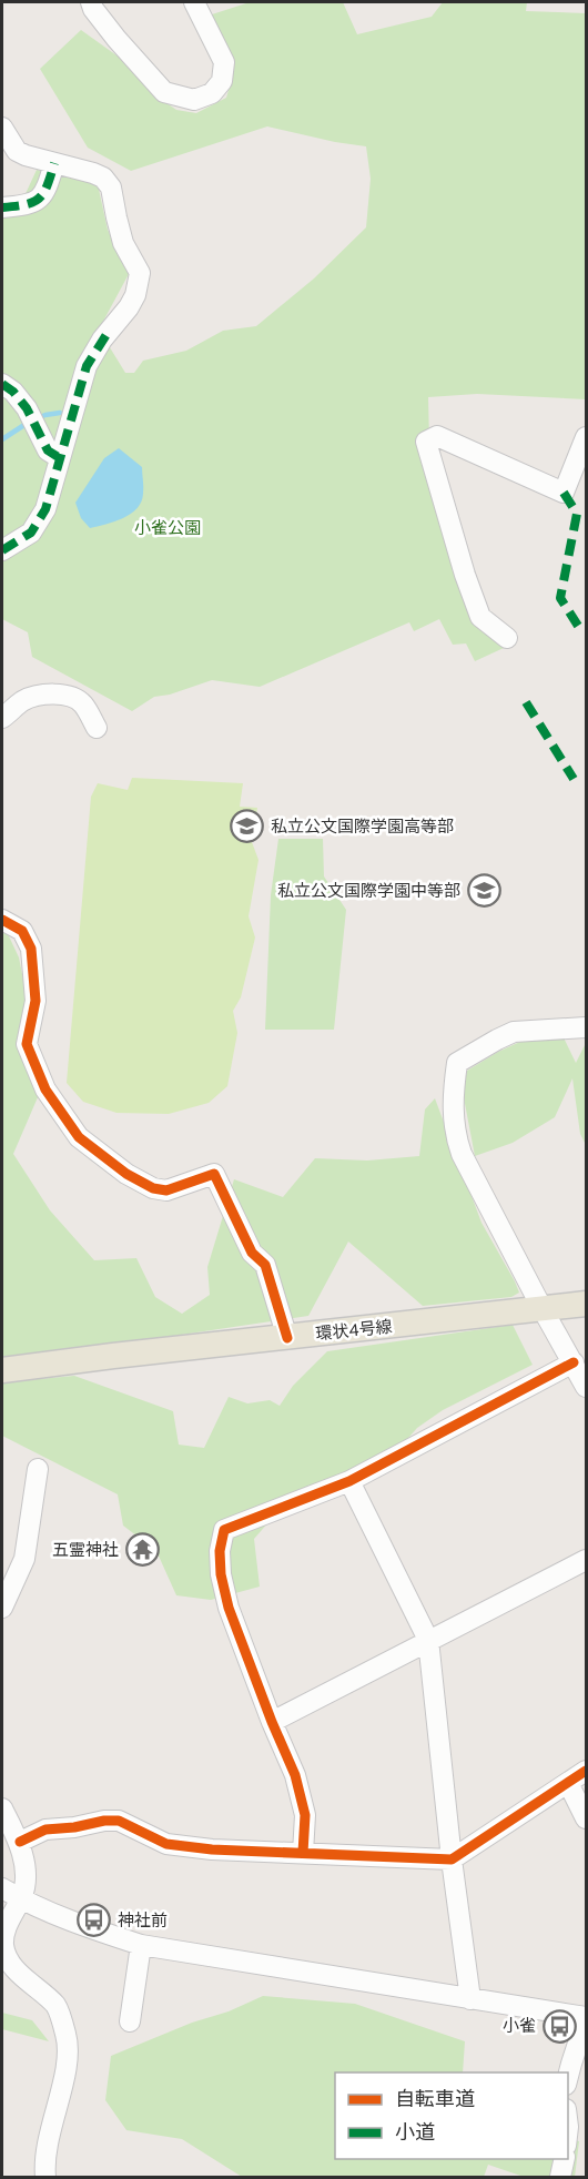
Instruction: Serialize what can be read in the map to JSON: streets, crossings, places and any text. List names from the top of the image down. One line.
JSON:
{"streets":{"main road":["環状4号線"]},"parks":["小雀公園"],"places":{"school or university":["私立公文国際学園高等部","私立公文国際学園中等部"],"temple":["五霊神社"],"bus stop":["神社前","小雀"]},"legend":["自転車道","小道"]}
